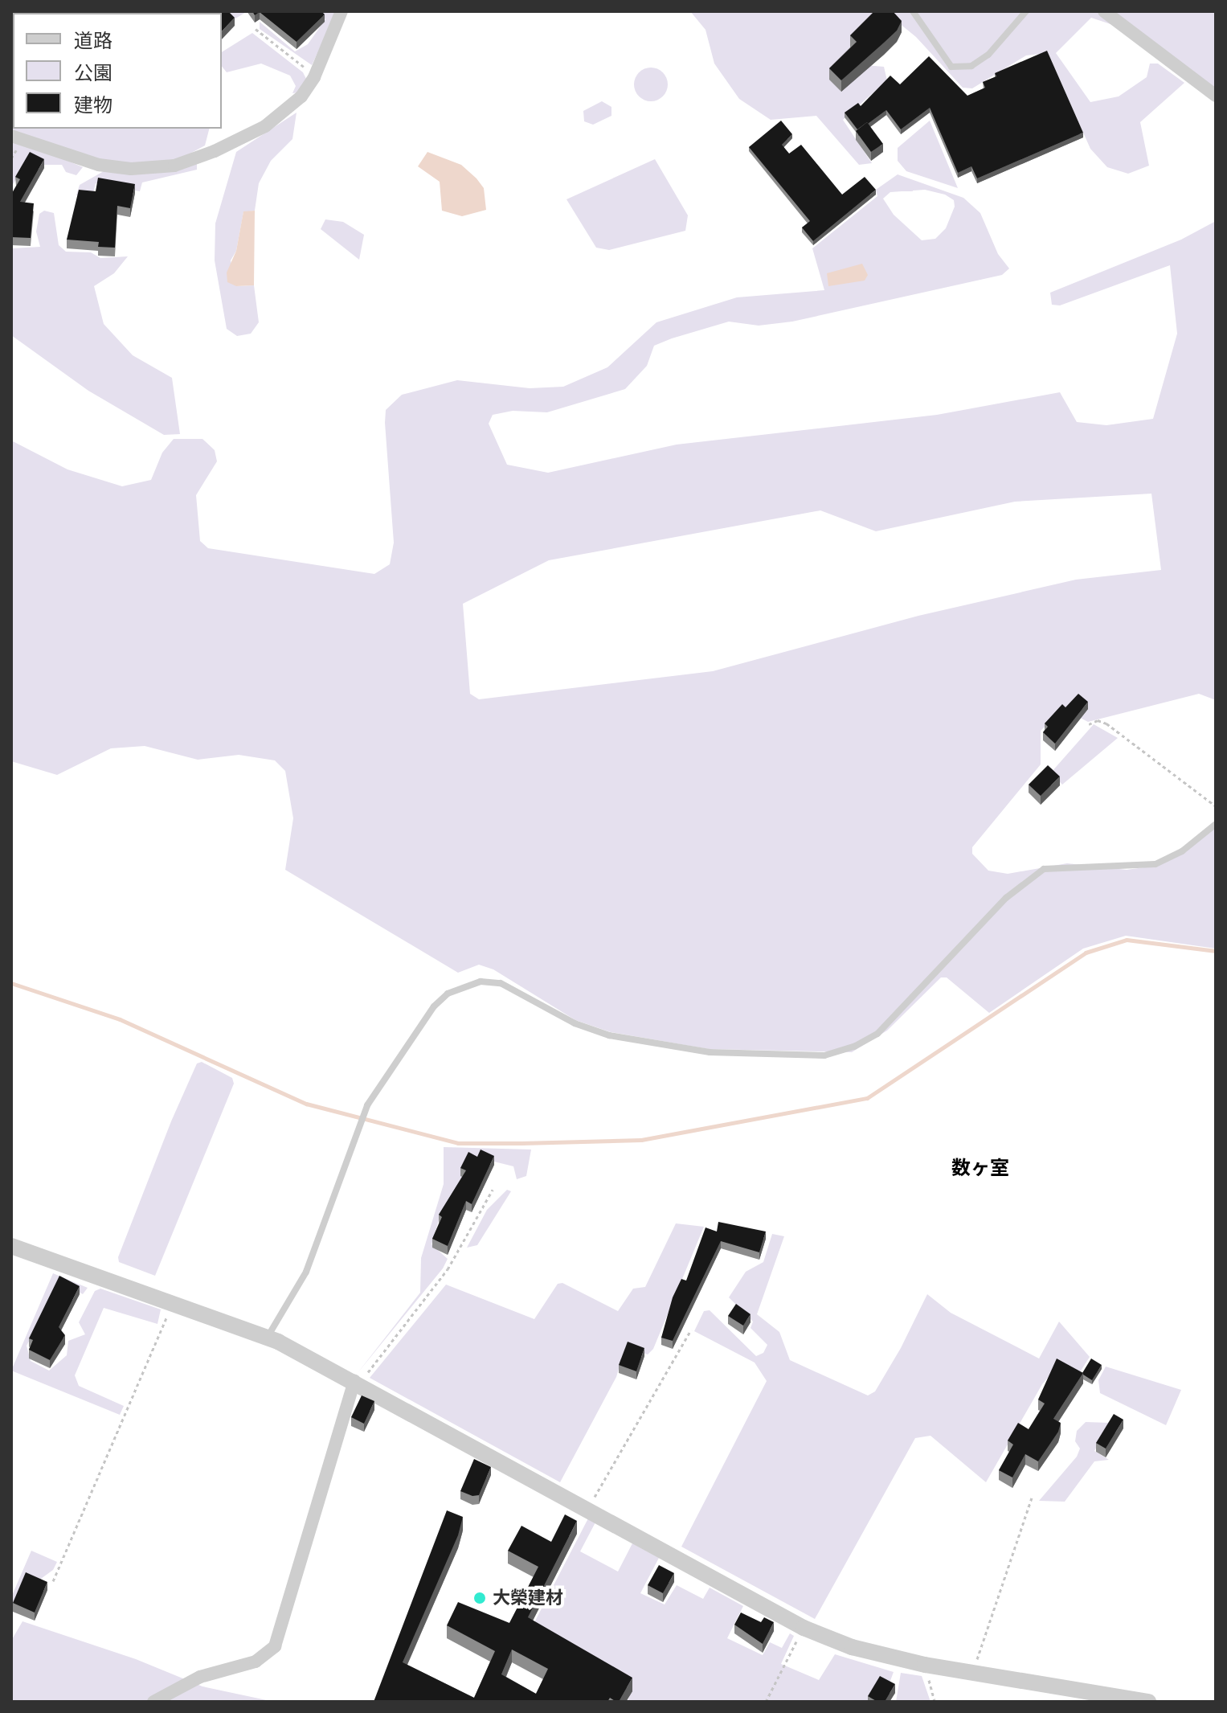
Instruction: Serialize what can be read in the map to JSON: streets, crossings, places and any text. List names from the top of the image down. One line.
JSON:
{"districts":["数ヶ室"],"places":["大榮建材"],"legend":["道路","公園","建物"]}
